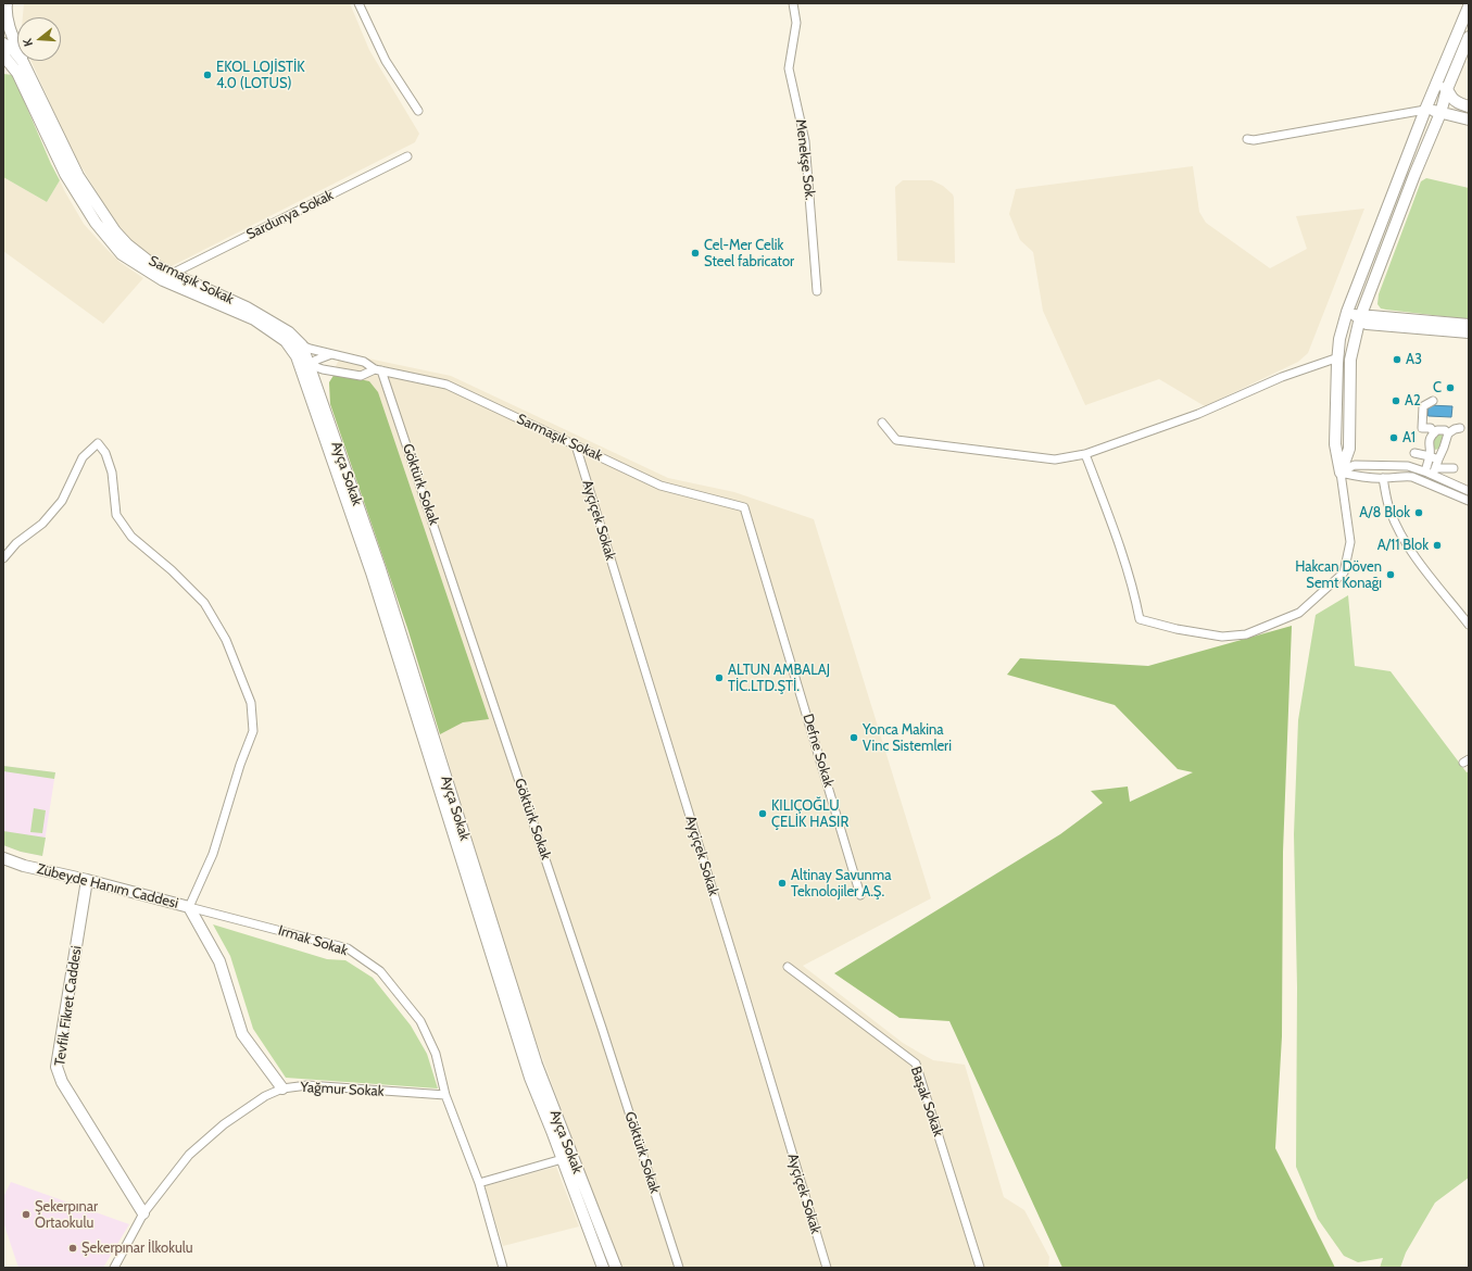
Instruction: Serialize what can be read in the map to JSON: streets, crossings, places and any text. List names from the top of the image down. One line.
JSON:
{"streets":{"street":["Menekşe Sok.","Sardunya Sokak","Sarmaşık Sokak","Ayça Sokak","Göktürk Sokak","Ayçiçek Sokak","Defne Sokak","Zübeyde Hanım Caddesi","Irmak Sokak","Tevfik Fikret Caddesi","Yağmur Sokak","Başak Sokak"]},"crossings":[["Sardunya Sokak","Sarmaşık Sokak"],["Sarmaşık Sokak","Ayça Sokak"],["Sarmaşık Sokak","Göktürk Sokak"],["Sarmaşık Sokak","Ayçiçek Sokak"],["Sarmaşık Sokak","Defne Sokak"],["Zübeyde Hanım Caddesi","Irmak Sokak"],["Zübeyde Hanım Caddesi","Tevfik Fikret Caddesi"],["Zübeyde Hanım Caddesi","Yağmur Sokak"],["Irmak Sokak","Yağmur Sokak"],["Tevfik Fikret Caddesi","Yağmur Sokak"]],"places":["EKOL LOJİSTİK 4.0 (LOTUS)","Cel-Mer Celik Steel fabricator","A3","C","A2","A1","A/8 Blok","A/11 Blok","Hakcan Döven Semt Konağı","ALTUN AMBALAJ TİC.LTD.ŞTİ.","Yonca Makina Vinc Sistemleri","KILIÇOĞLU ÇELİK HASIR","Altinay Savunma Teknolojiler A.Ş.","Şekerpınar Ortaokulu","Şekerpınar İlkokulu"],"north":"left"}
